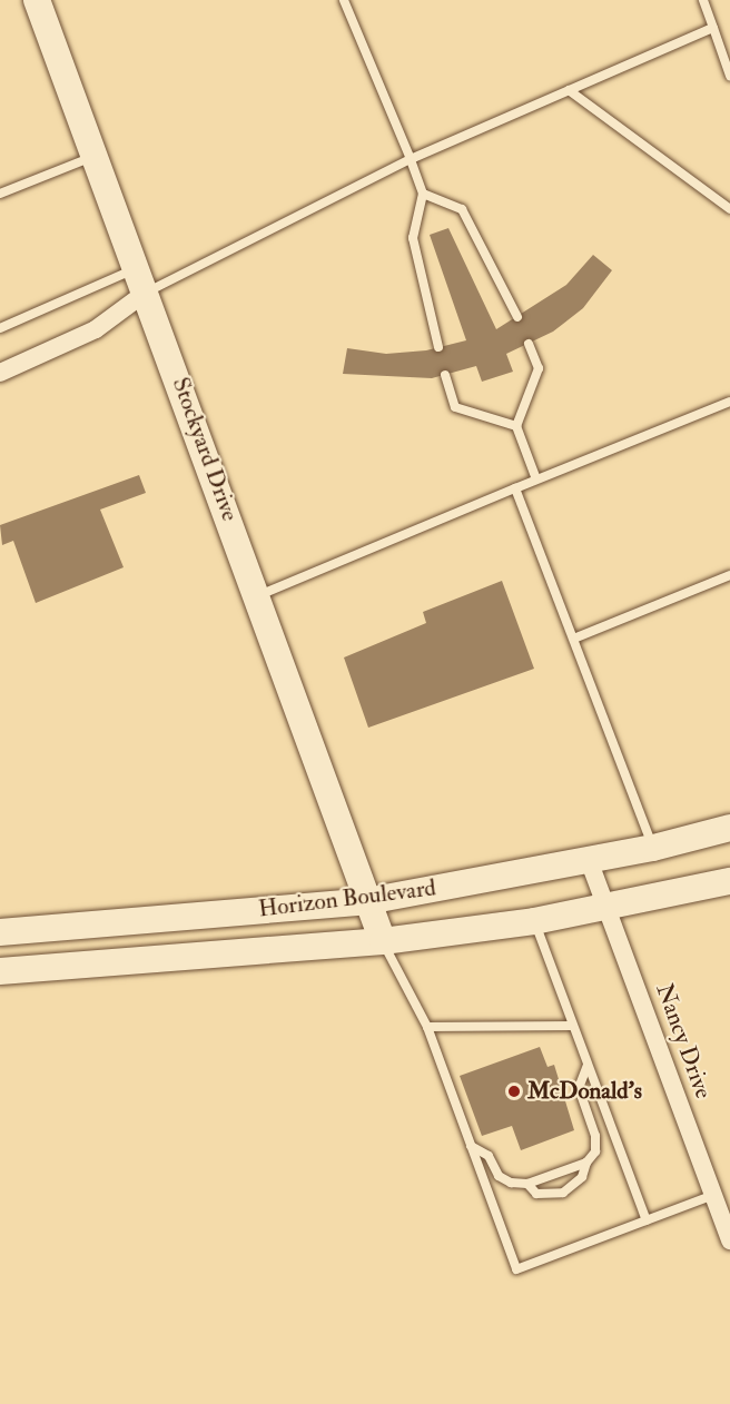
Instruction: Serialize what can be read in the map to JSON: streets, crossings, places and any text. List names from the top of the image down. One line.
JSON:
{"streets":{"main road":["Stockyard Drive","Horizon Boulevard"],"street":["Nancy Drive"]},"crossings":[["Stockyard Drive","Horizon Boulevard"],["Horizon Boulevard","Nancy Drive"]],"places":["McDonald's"]}
